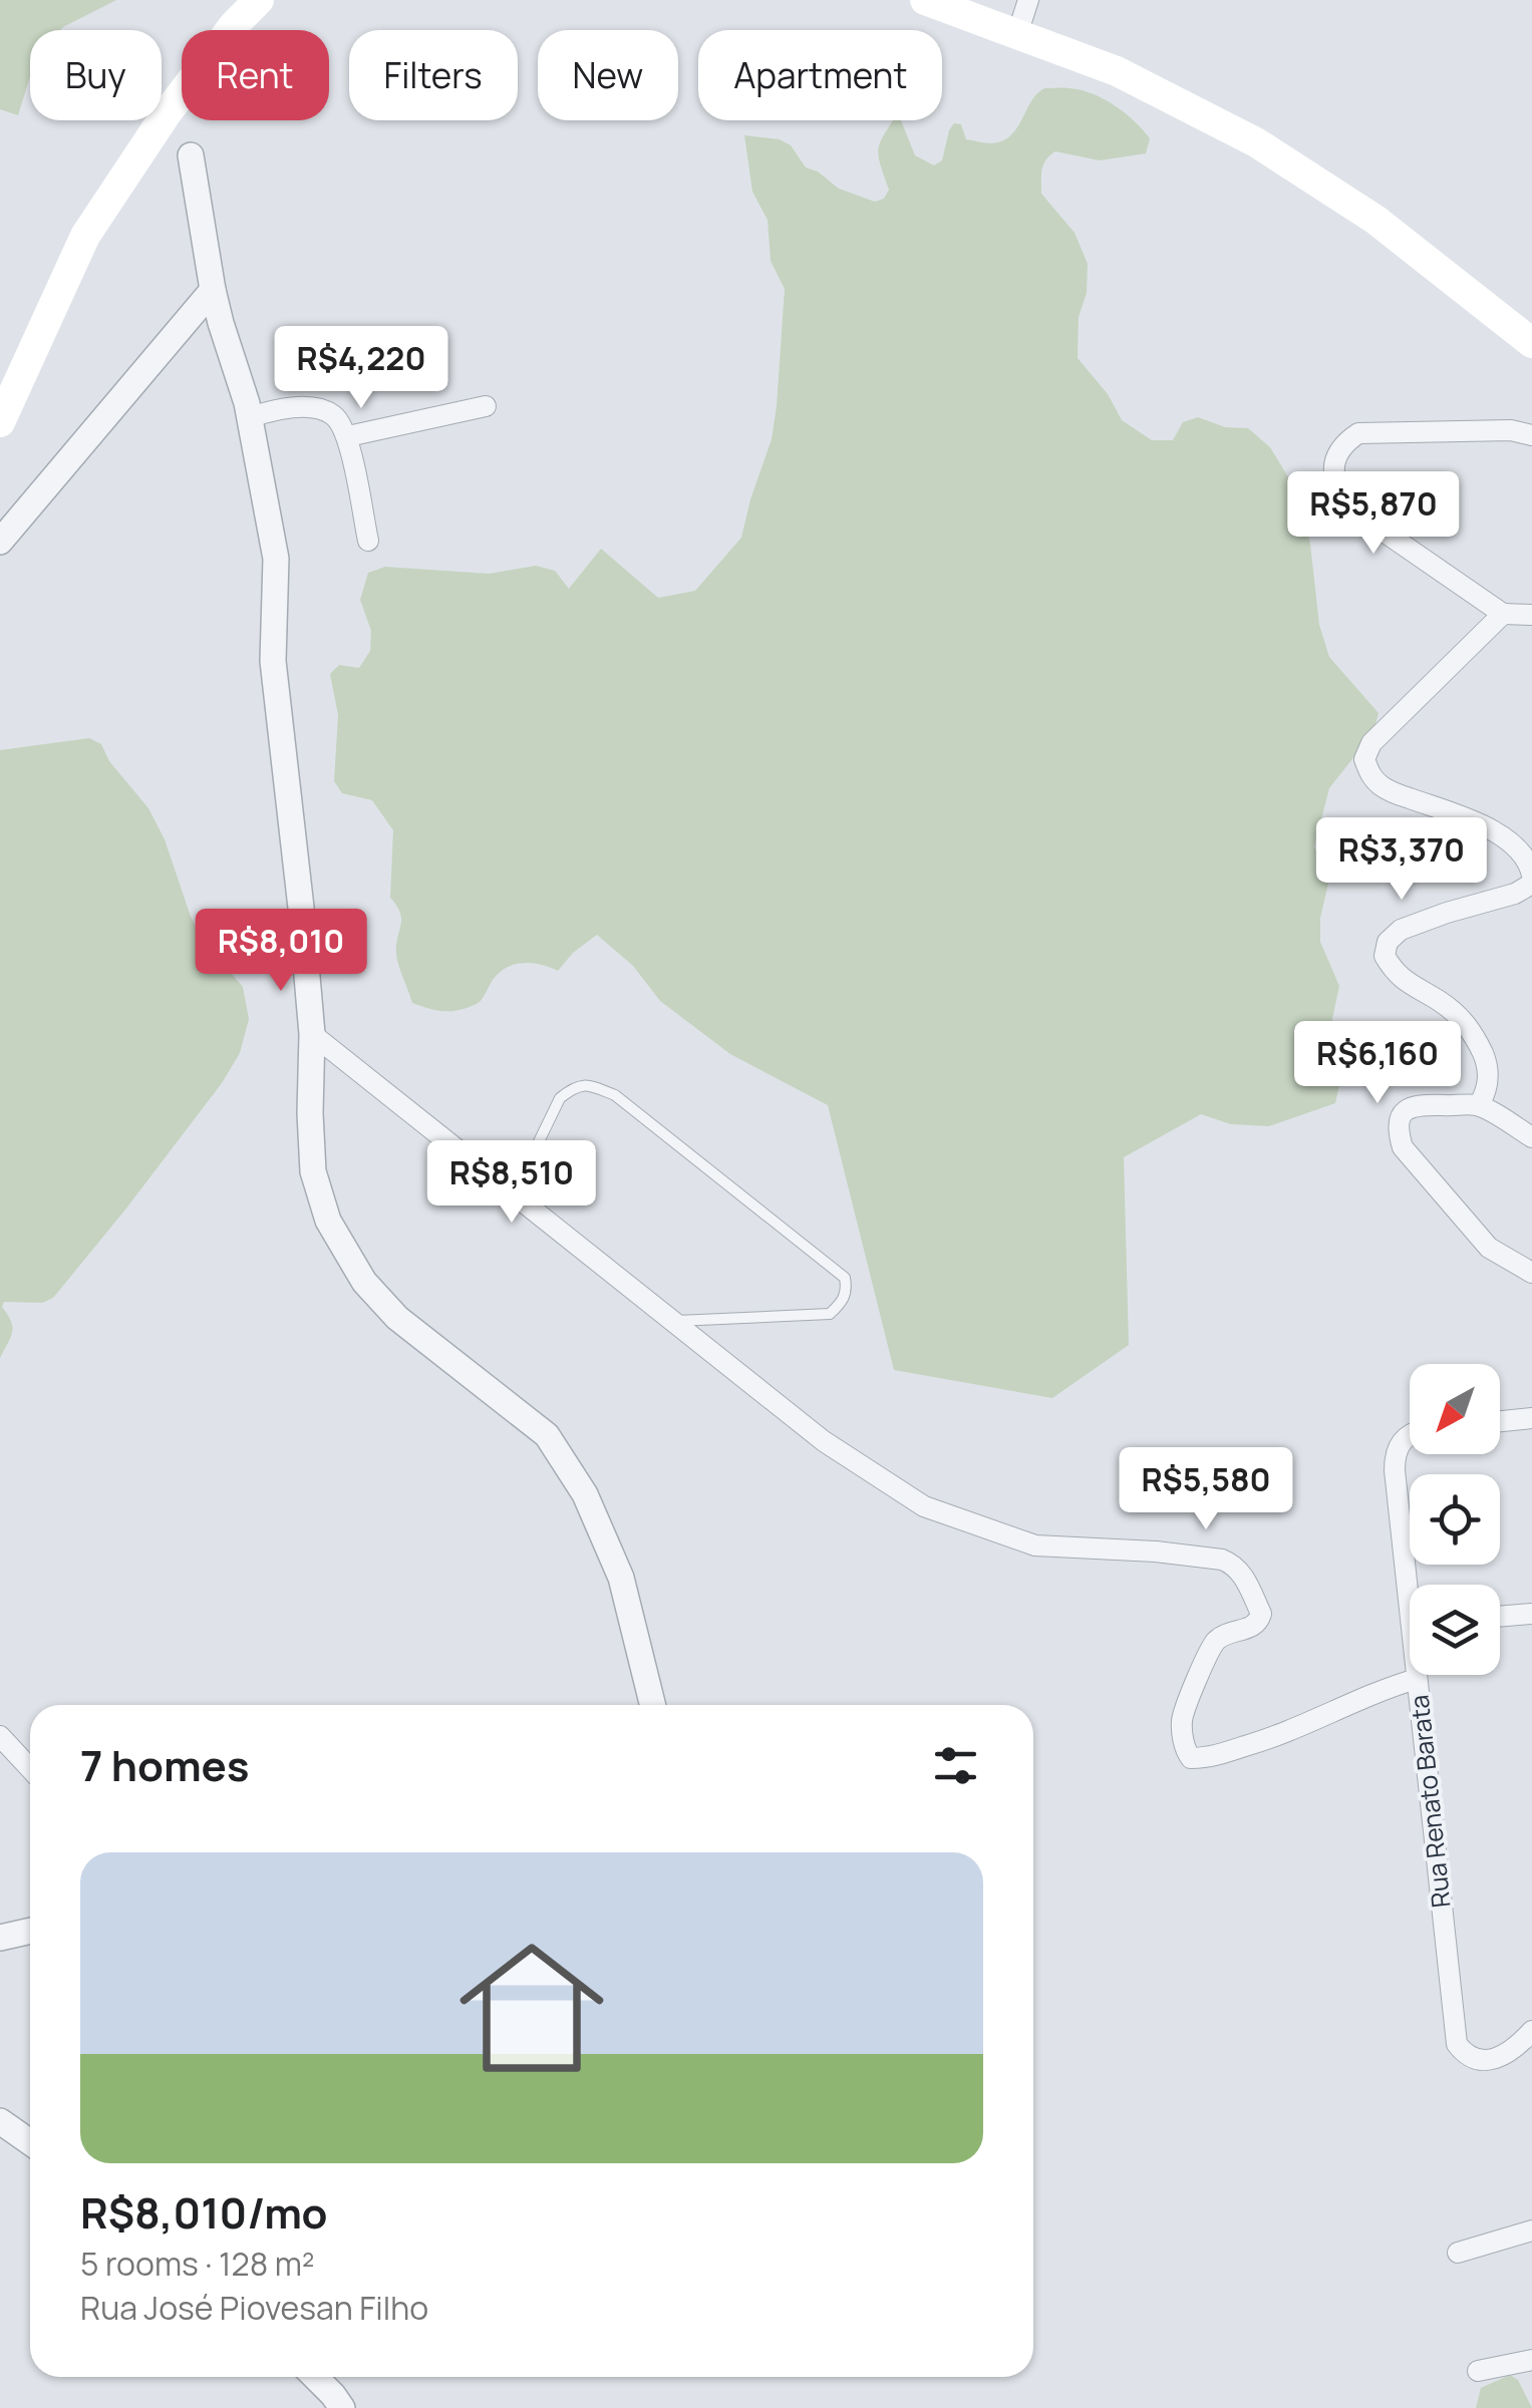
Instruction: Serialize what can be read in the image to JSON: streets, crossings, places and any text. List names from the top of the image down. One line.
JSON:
{"streets":{"street":["Rua Renato Barata"]},"north":"bottom left","page":{"chip":["Buy","Rent","Filters","New","Apartment"],"price":["R$4,220","R$5,870","R$3,370","R$8,010","R$6,160","R$8,510","R$5,580"],"heading":"7 homes","list":[{"name":"R$8,010/mo","note":"5 rooms · 128 m² · Rua José Piovesan Filho"}]}}
